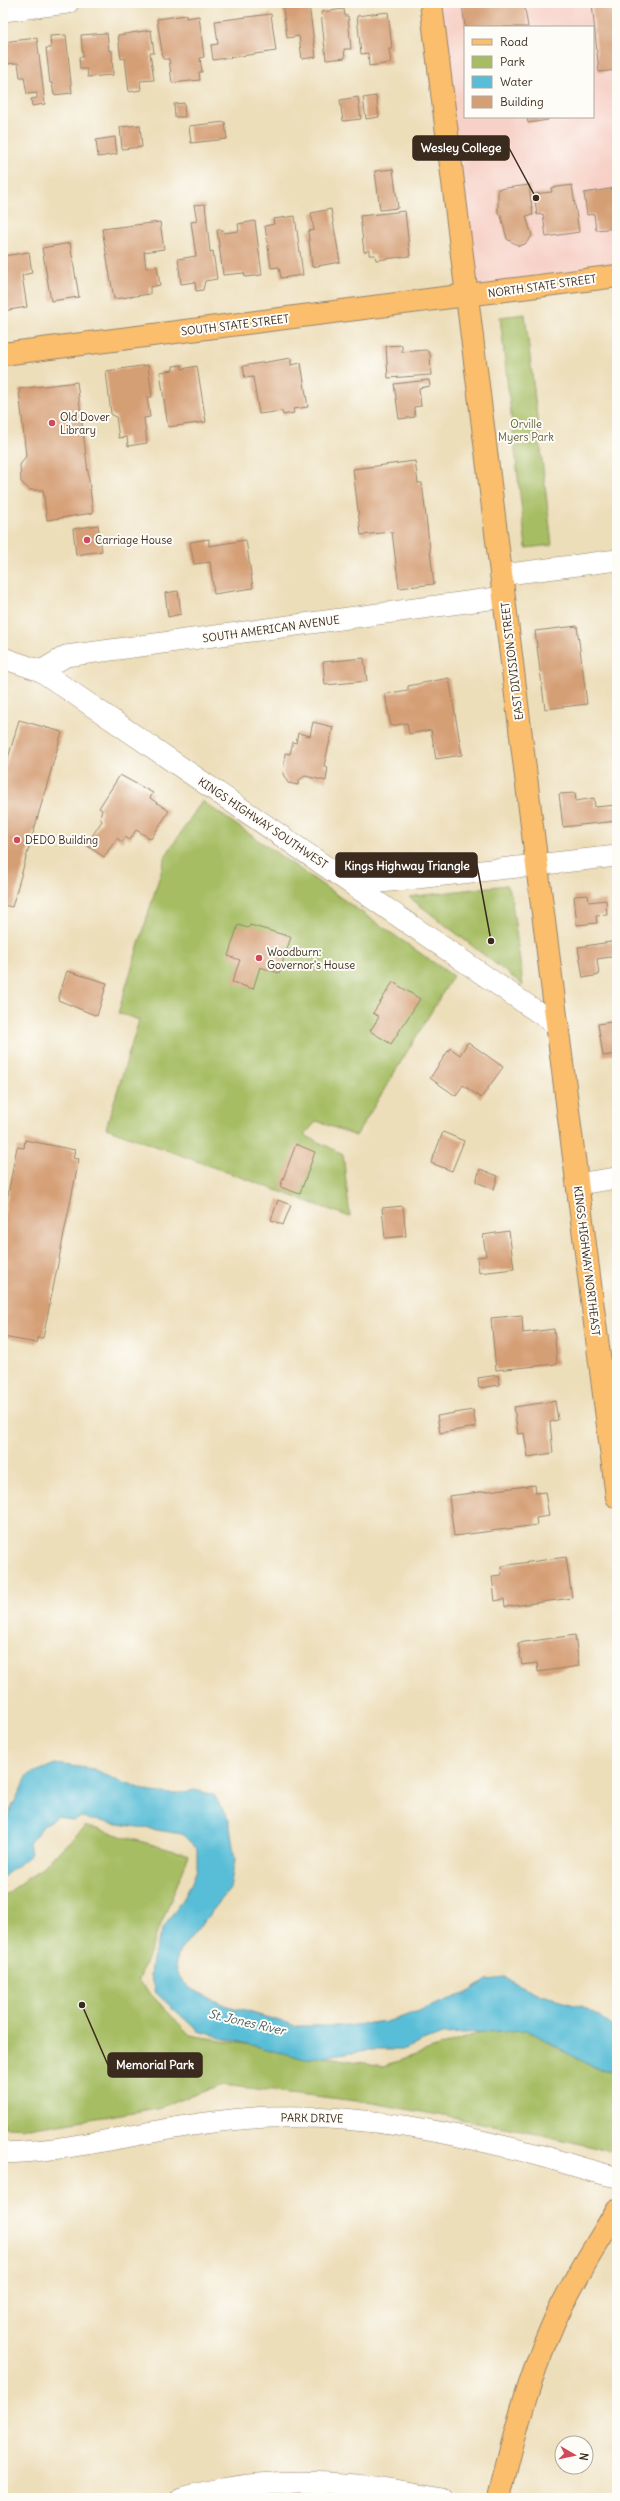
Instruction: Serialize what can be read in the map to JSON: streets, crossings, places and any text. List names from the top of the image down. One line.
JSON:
{"streets":{"main road":["NORTH STATE STREET","SOUTH STATE STREET","EAST DIVISION STREET","KINGS HIGHWAY NORTHEAST"],"street":["SOUTH AMERICAN AVENUE","KINGS HIGHWAY SOUTHWEST","PARK DRIVE"]},"crossings":[["NORTH STATE STREET","SOUTH STATE STREET"],["NORTH STATE STREET","EAST DIVISION STREET"],["SOUTH STATE STREET","EAST DIVISION STREET"],["SOUTH AMERICAN AVENUE","EAST DIVISION STREET"],["SOUTH AMERICAN AVENUE","KINGS HIGHWAY SOUTHWEST"],["EAST DIVISION STREET","KINGS HIGHWAY SOUTHWEST"],["EAST DIVISION STREET","KINGS HIGHWAY NORTHEAST"],["KINGS HIGHWAY SOUTHWEST","KINGS HIGHWAY NORTHEAST"]],"water":["St. Jones River"],"parks":["Orville Myers Park"],"places":["Wesley College","Old Dover Library","Carriage House","DEDO Building","Kings Highway Triangle","Woodburn: Governor's House","Memorial Park"],"legend":["Road","Park","Water","Building"],"north":"right"}
